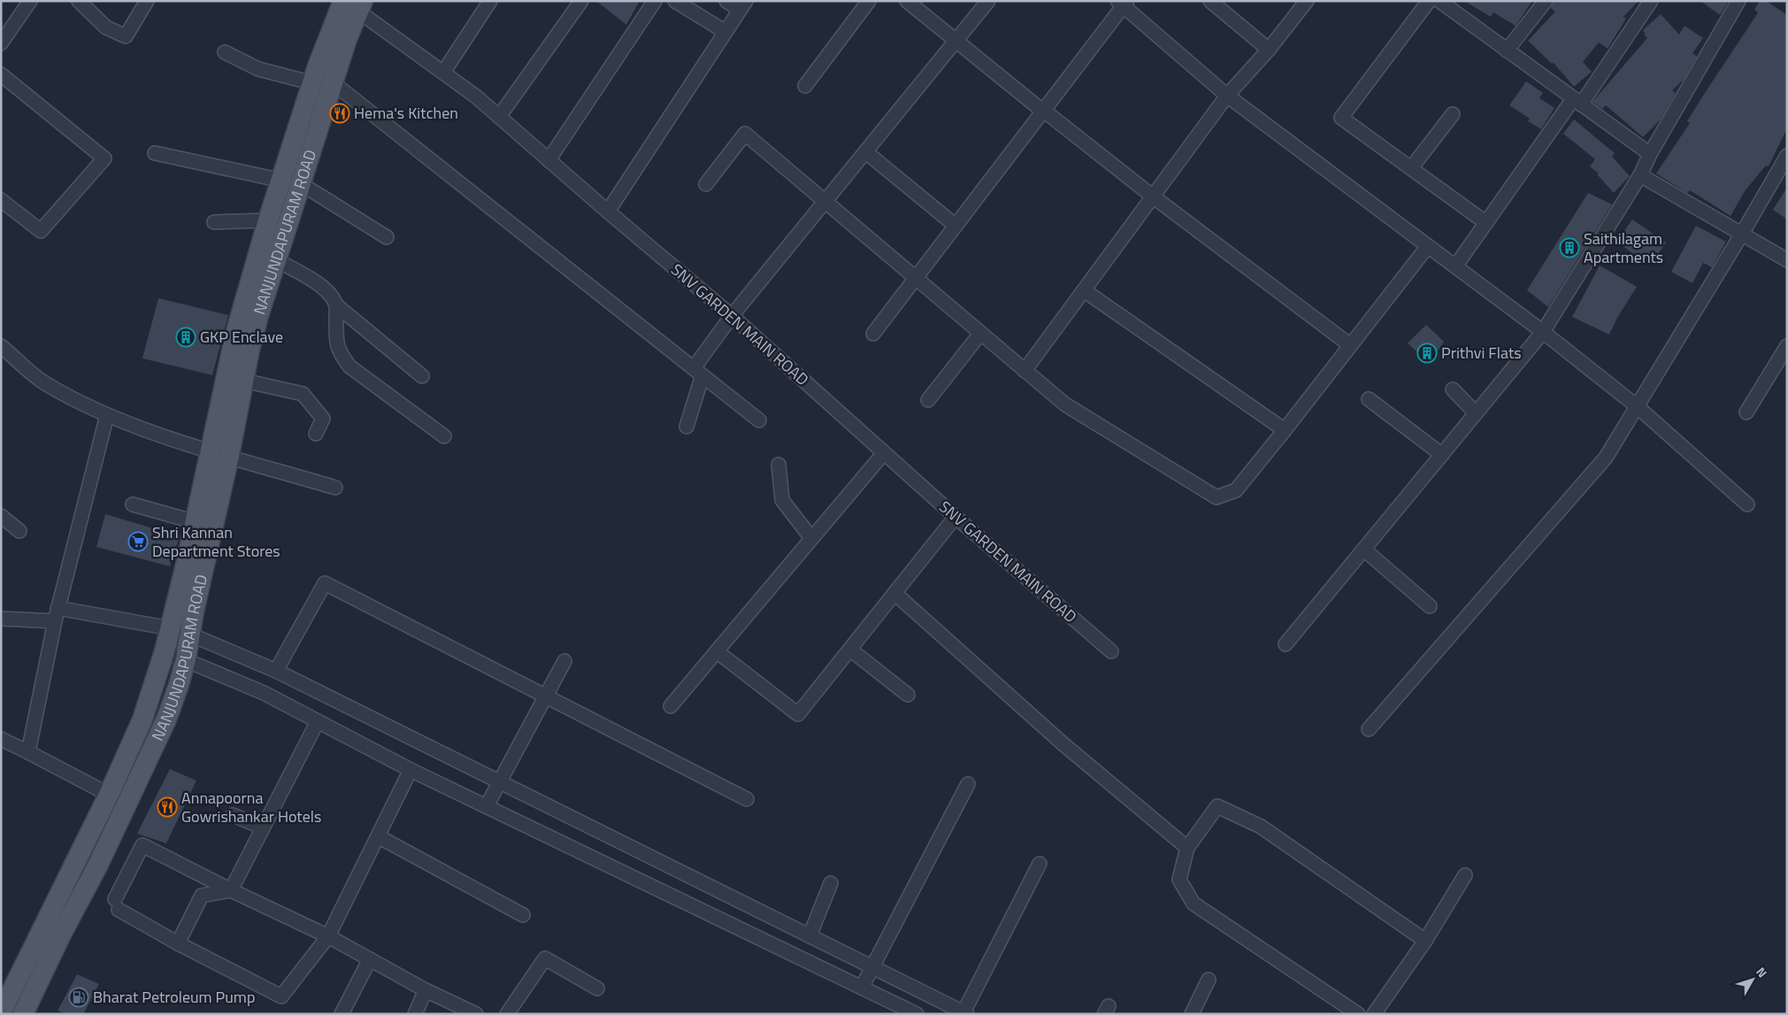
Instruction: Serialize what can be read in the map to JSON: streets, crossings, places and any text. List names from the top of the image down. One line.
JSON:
{"streets":{"main road":["NANJUNDAPURAM ROAD"],"street":["SNV GARDEN MAIN ROAD"]},"crossings":[["NANJUNDAPURAM ROAD","SNV GARDEN MAIN ROAD"]],"places":{"restaurant":["Hema's Kitchen","Annapoorna Gowrishankar Hotels"],"building":["Saithilagam Apartments","GKP Enclave","Prithvi Flats"],"supermarket":["Shri Kannan Department Stores"],"fuel station":["Bharat Petroleum Pump"]},"north":"top right"}
